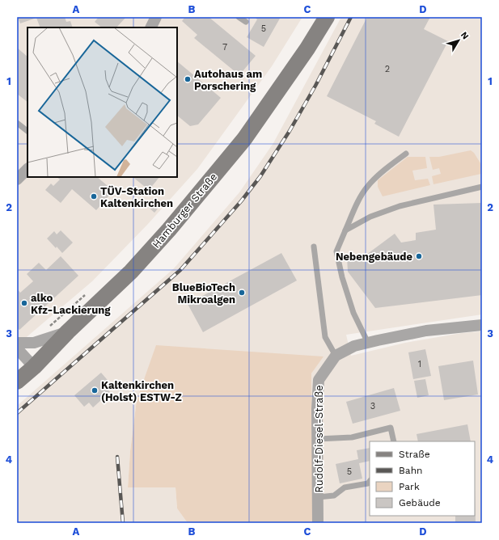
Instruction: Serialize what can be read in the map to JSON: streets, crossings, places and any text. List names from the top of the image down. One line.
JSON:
{"streets":{"main road":["Hamburger Straße"],"street":["Rudolf-Diesel-Straße"]},"places":["Autohaus am Porschering","TÜV-Station Kaltenkirchen","Nebengebäude","BlueBioTech Mikroalgen","alko Kfz-Lackierung","Kaltenkirchen (Holst) ESTW-Z"],"house_numbers":["5","7","2","1","3","5"],"legend":["Straße","Bahn","Park","Gebäude"],"north":"top right","grid":{"columns":["A","B","C","D"],"rows":["1","2","3","4"]}}
